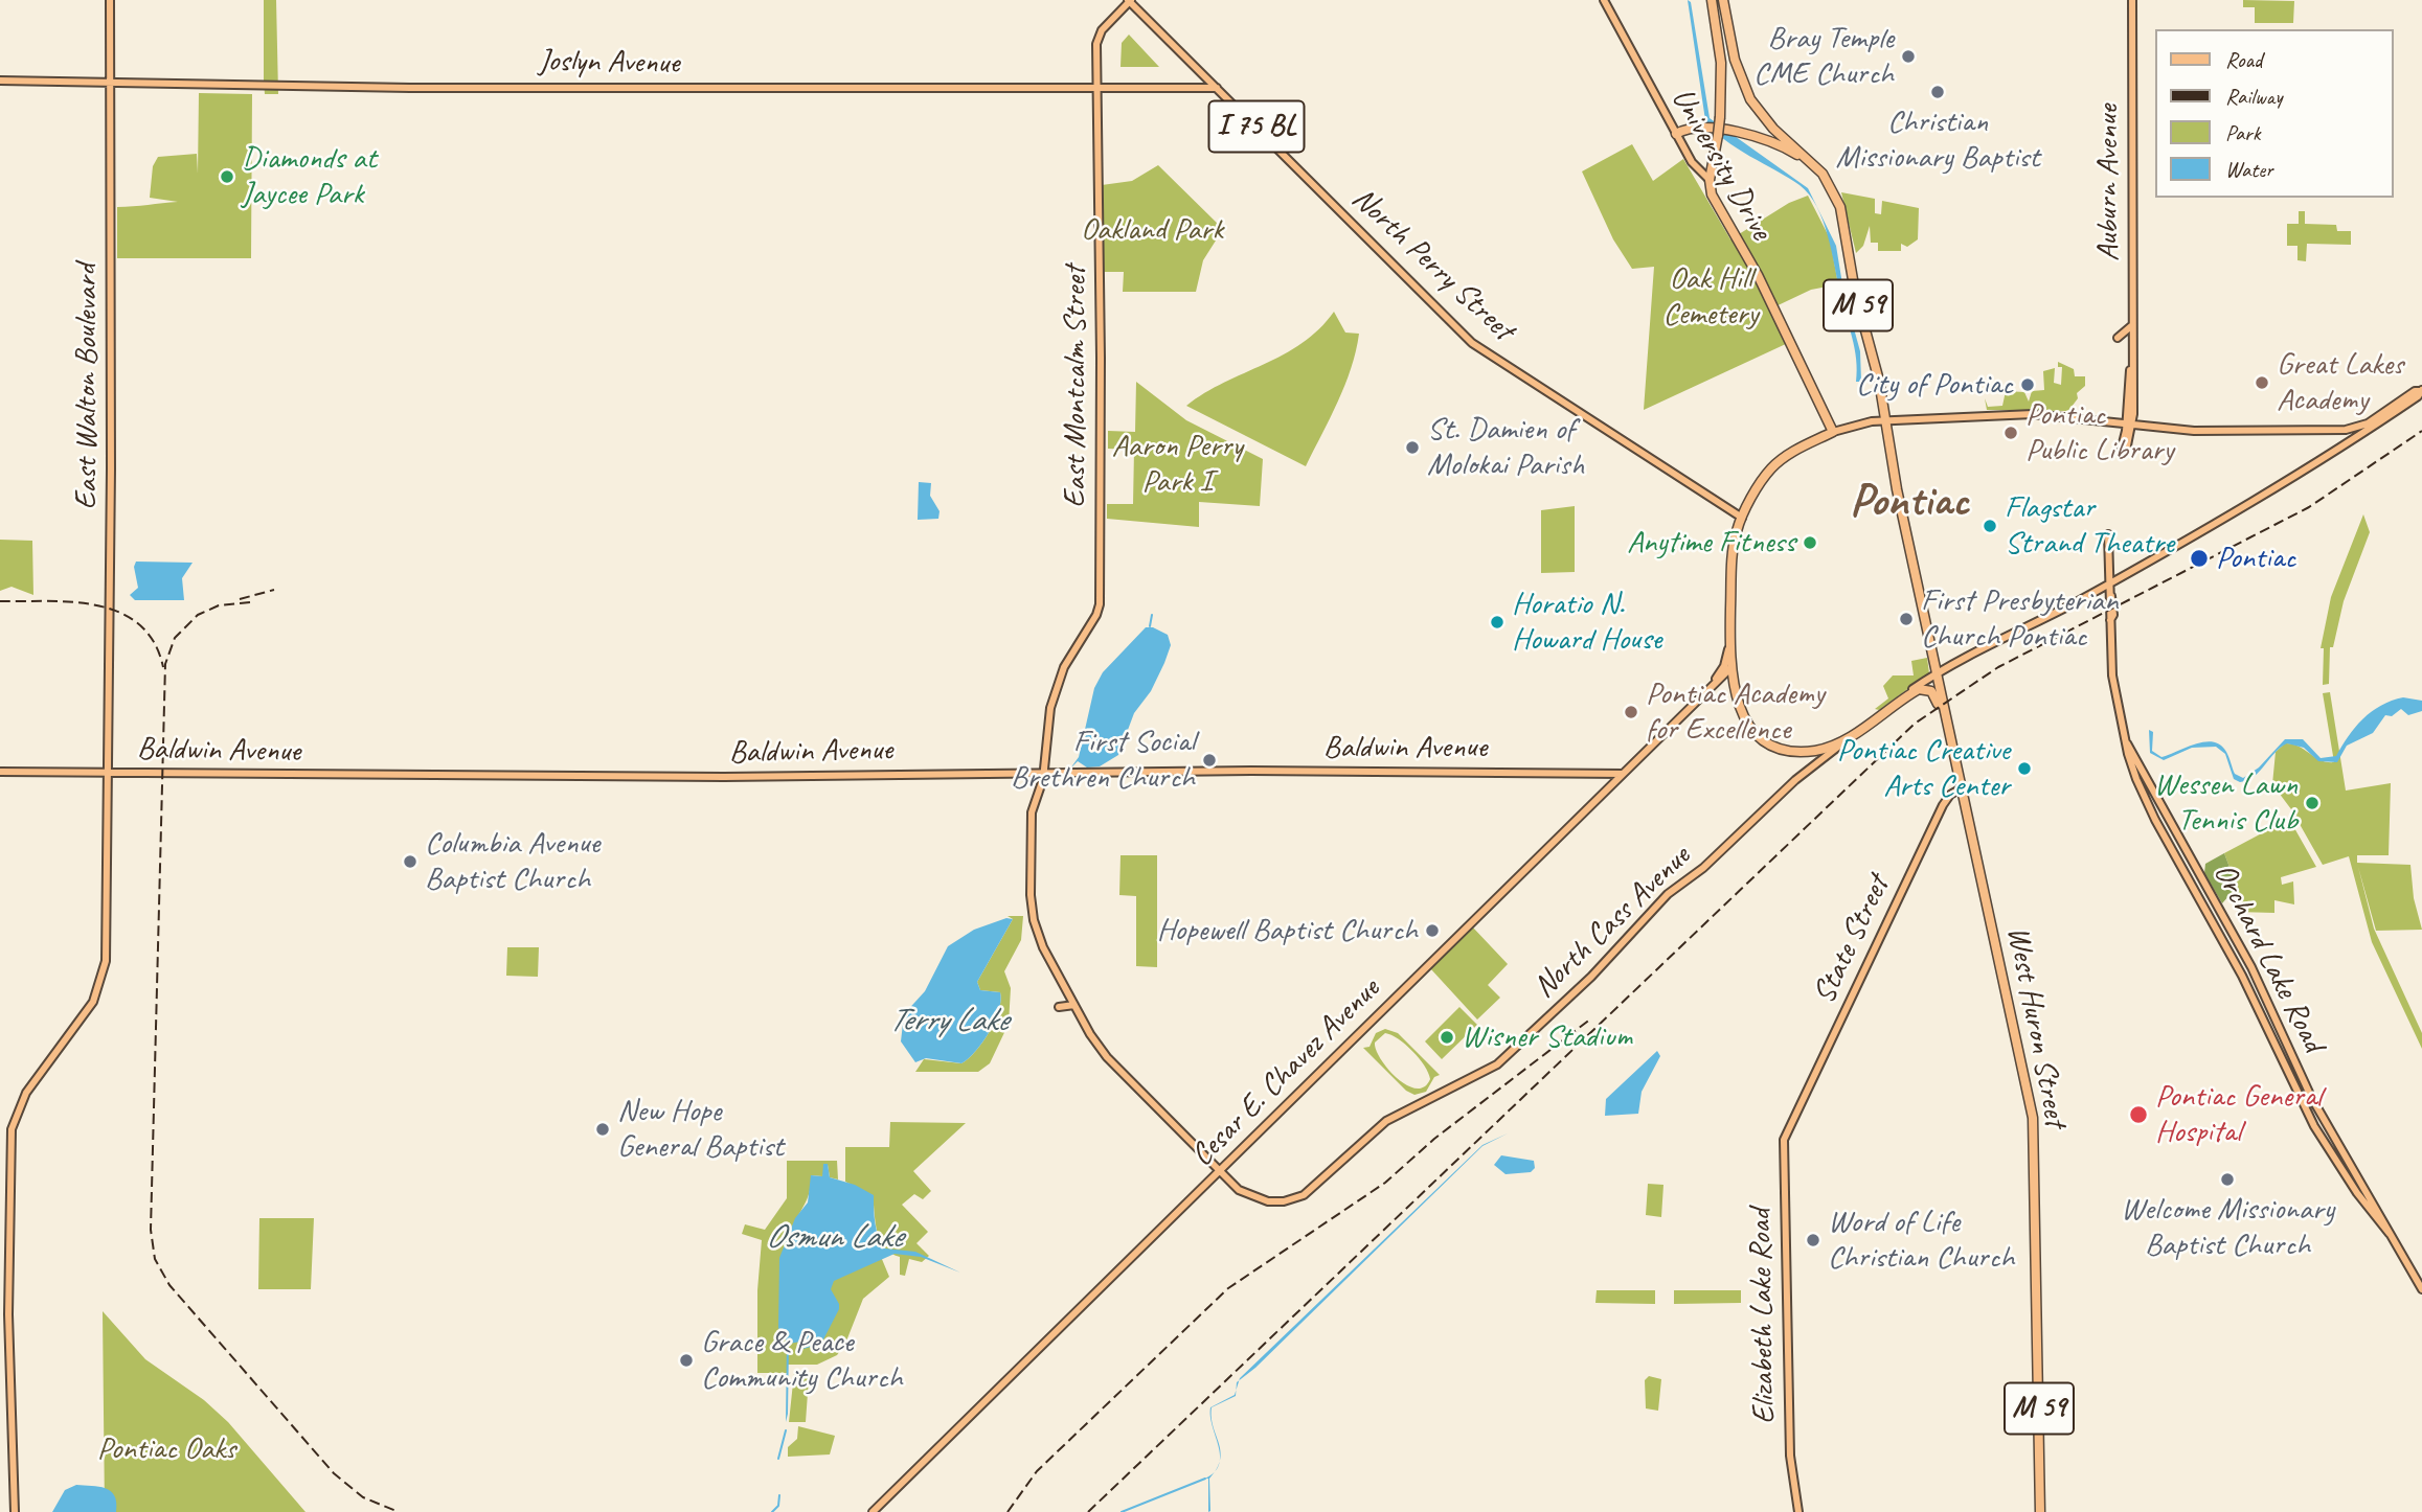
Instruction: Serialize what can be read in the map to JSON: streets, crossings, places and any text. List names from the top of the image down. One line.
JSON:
{"streets":{"highway":["University Drive","M 59","West Huron Street"],"main road":["Joslyn Avenue","I 75 BL","Auburn Avenue","North Perry Street","East Walton Boulevard","East Montcalm Street","Baldwin Avenue","North Cass Avenue","State Street","Orchard Lake Road","Cesar E. Chavez Avenue","Elizabeth Lake Road"]},"crossings":[["Joslyn Avenue","North Perry Street"],["Joslyn Avenue","East Walton Boulevard"],["Joslyn Avenue","East Montcalm Street"],["North Perry Street","East Montcalm Street"],["M 59","West Huron Street"],["East Walton Boulevard","Baldwin Avenue"],["East Montcalm Street","Baldwin Avenue"],["East Montcalm Street","North Cass Avenue"],["Baldwin Avenue","Cesar E. Chavez Avenue"],["North Cass Avenue","Cesar E. Chavez Avenue"],["State Street","West Huron Street"],["State Street","Elizabeth Lake Road"]],"districts":["Pontiac"],"water":["Terry Lake","Osmun Lake"],"parks":["Oakland Park","Oak Hill Cemetery","Aaron Perry Park I","Pontiac Oaks"],"places":["Bray Temple CME Church","Christian Missionary Baptist","Diamonds at Jaycee Park","Great Lakes Academy","City of Pontiac","Pontiac Public Library","St. Damien of Molokai Parish","Flagstar Strand Theatre","Anytime Fitness","Pontiac","First Presbyterian Church Pontiac","Horatio N. Howard House","Pontiac Academy for Excellence","First Social Brethren Church","Pontiac Creative Arts Center","Wessen Lawn Tennis Club","Columbia Avenue Baptist Church","Hopewell Baptist Church","Wisner Stadium","Pontiac General Hospital","New Hope General Baptist","Welcome Missionary Baptist Church","Word of Life Christian Church","Grace & Peace Community Church"],"legend":["Road","Railway","Park","Water"]}
